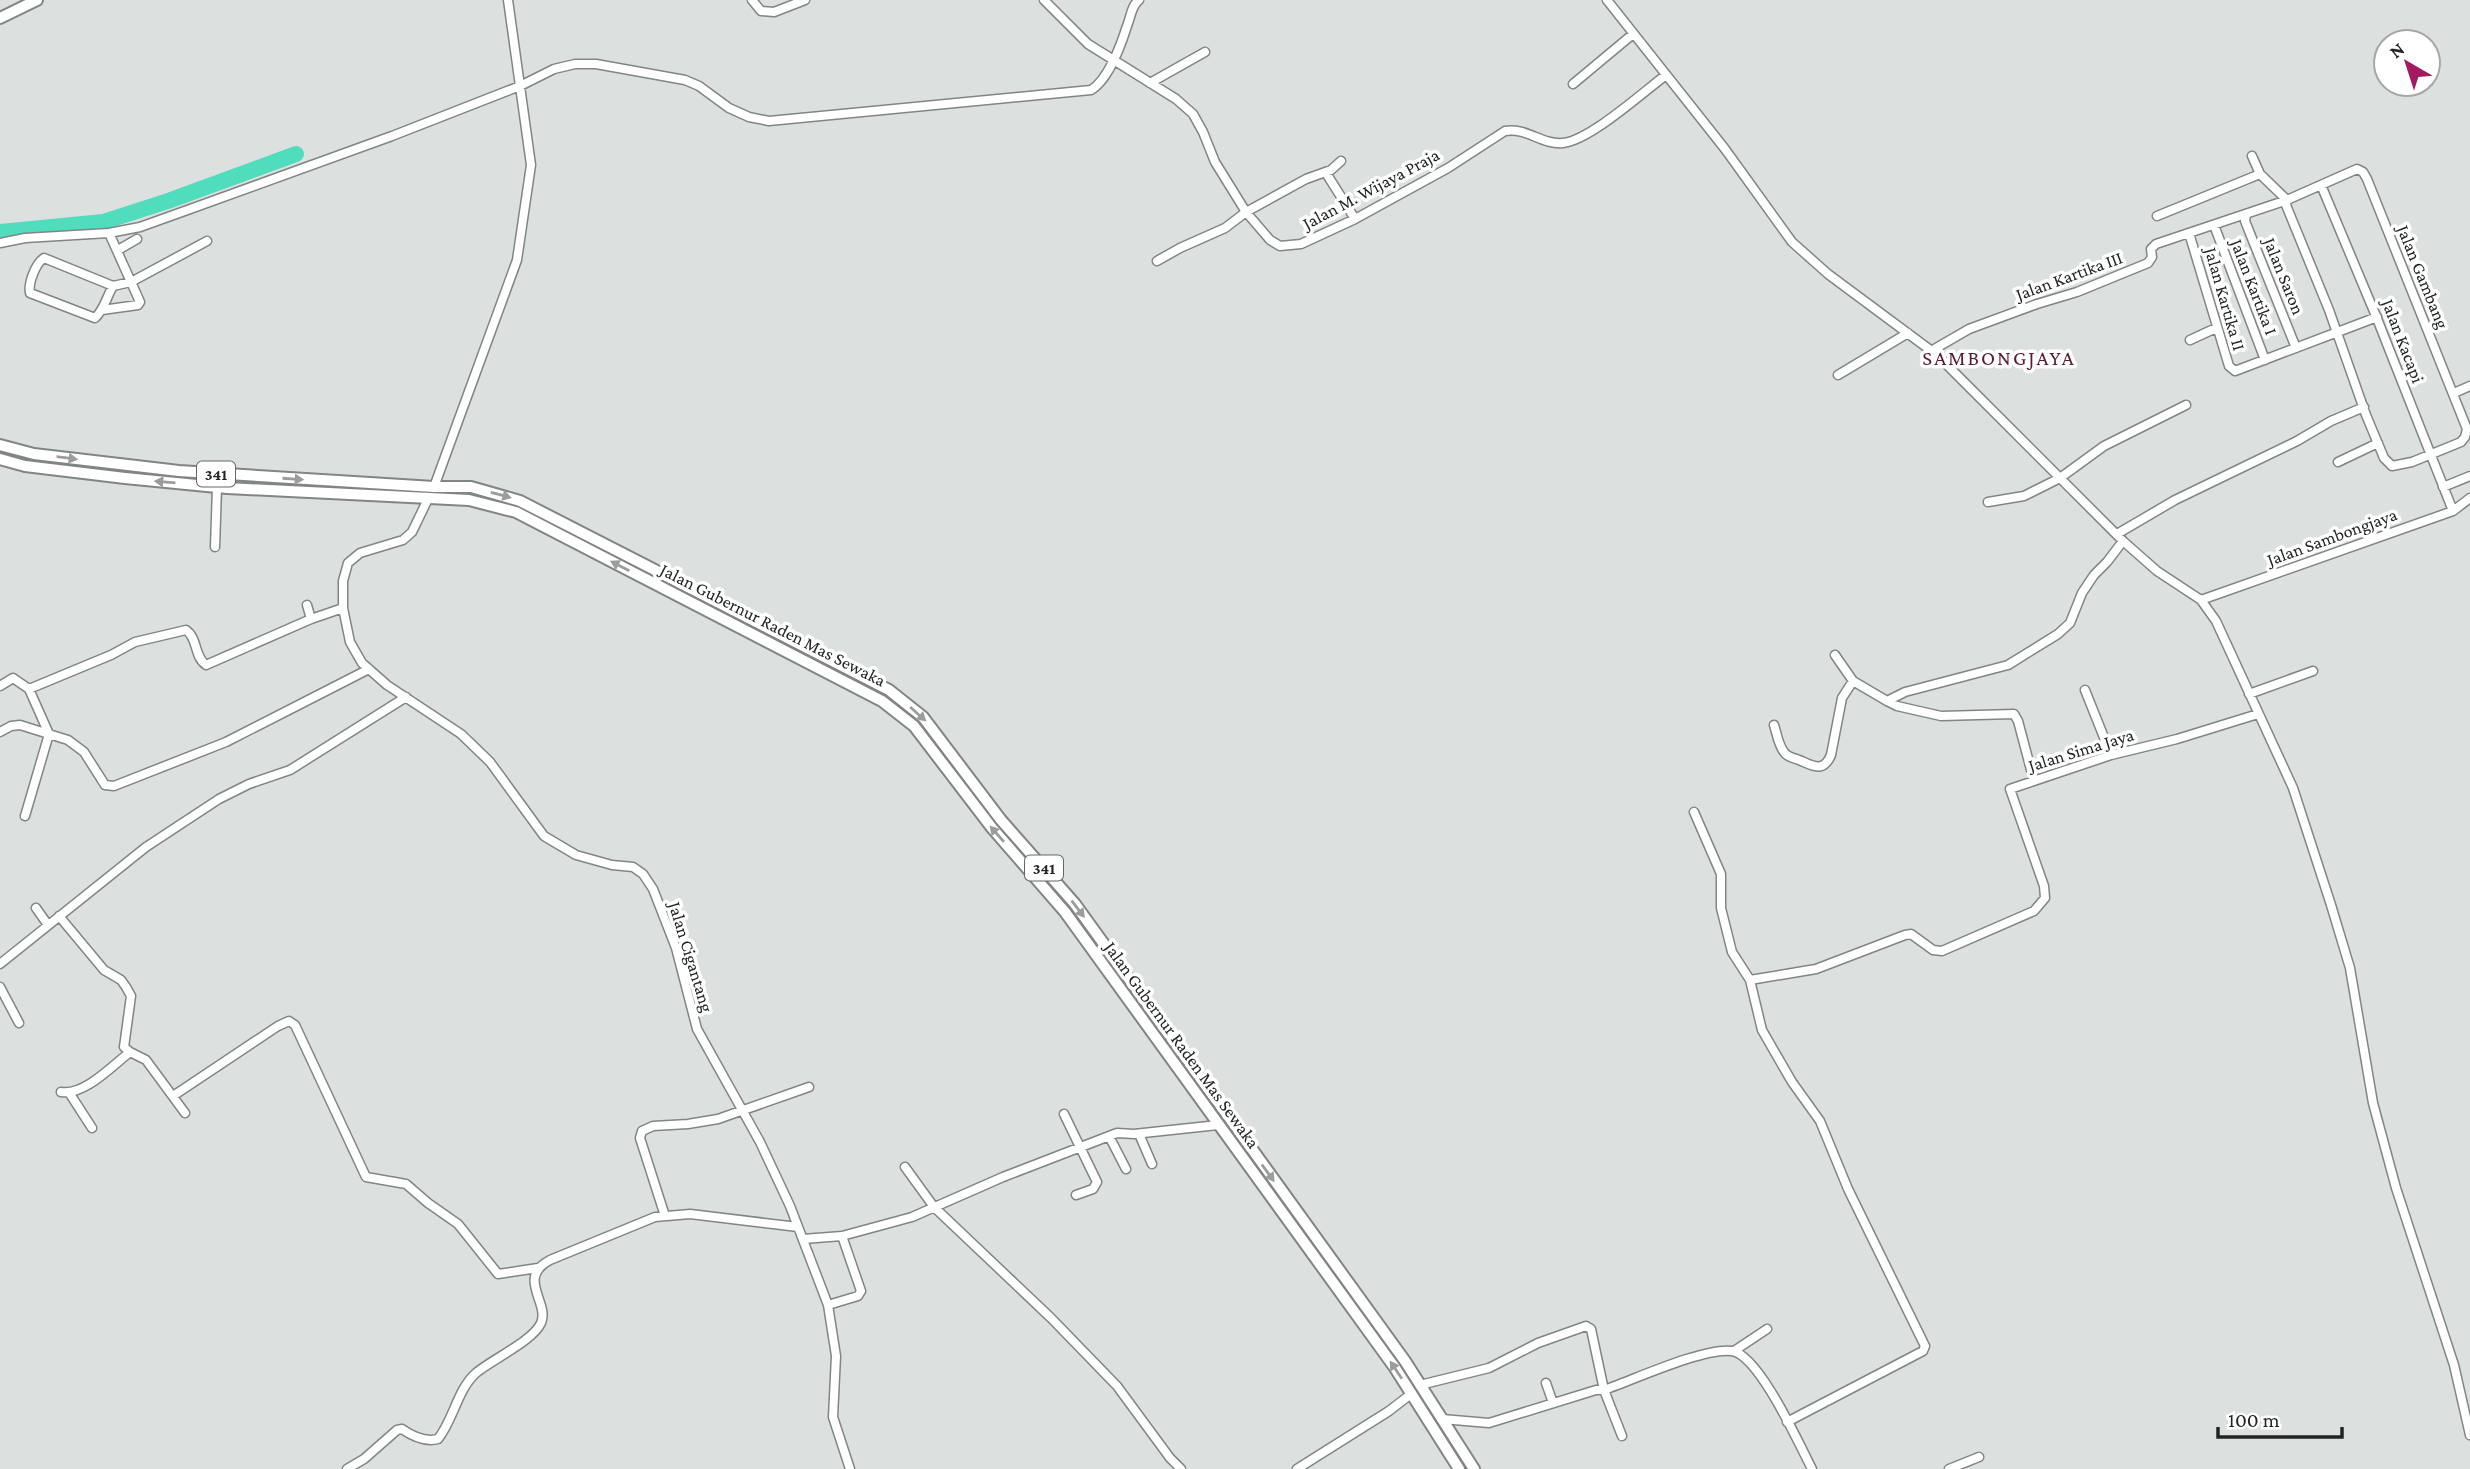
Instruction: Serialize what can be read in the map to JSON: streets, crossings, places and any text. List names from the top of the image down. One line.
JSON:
{"streets":{"main road":["341","Jalan Gubernur Raden Mas Sewaka"],"street":["Jalan M. Wijaya Praja","Jalan Kartika III","Jalan Saron","Jalan Gambang","Jalan Kartika I","Jalan Kartika II","Jalan Kacapi","Jalan Sambongjaya","Jalan Sima Jaya","Jalan Cigantang"]},"crossings":[["Jalan Kartika III","Jalan Saron"],["Jalan Kartika III","Jalan Gambang"],["Jalan Kartika III","Jalan Kartika I"],["Jalan Kartika III","Jalan Kartika II"],["Jalan Kartika III","Jalan Kacapi"],["Jalan Gambang","Jalan Kacapi"],["Jalan Kartika I","Jalan Kartika II"],["Jalan Kacapi","Jalan Sambongjaya"],["341","Jalan Gubernur Raden Mas Sewaka"],["Jalan Gubernur Raden Mas Sewaka","Jalan Cigantang"]],"districts":["SAMBONGJAYA"],"scale_bar":"100 m","north":"top left"}
